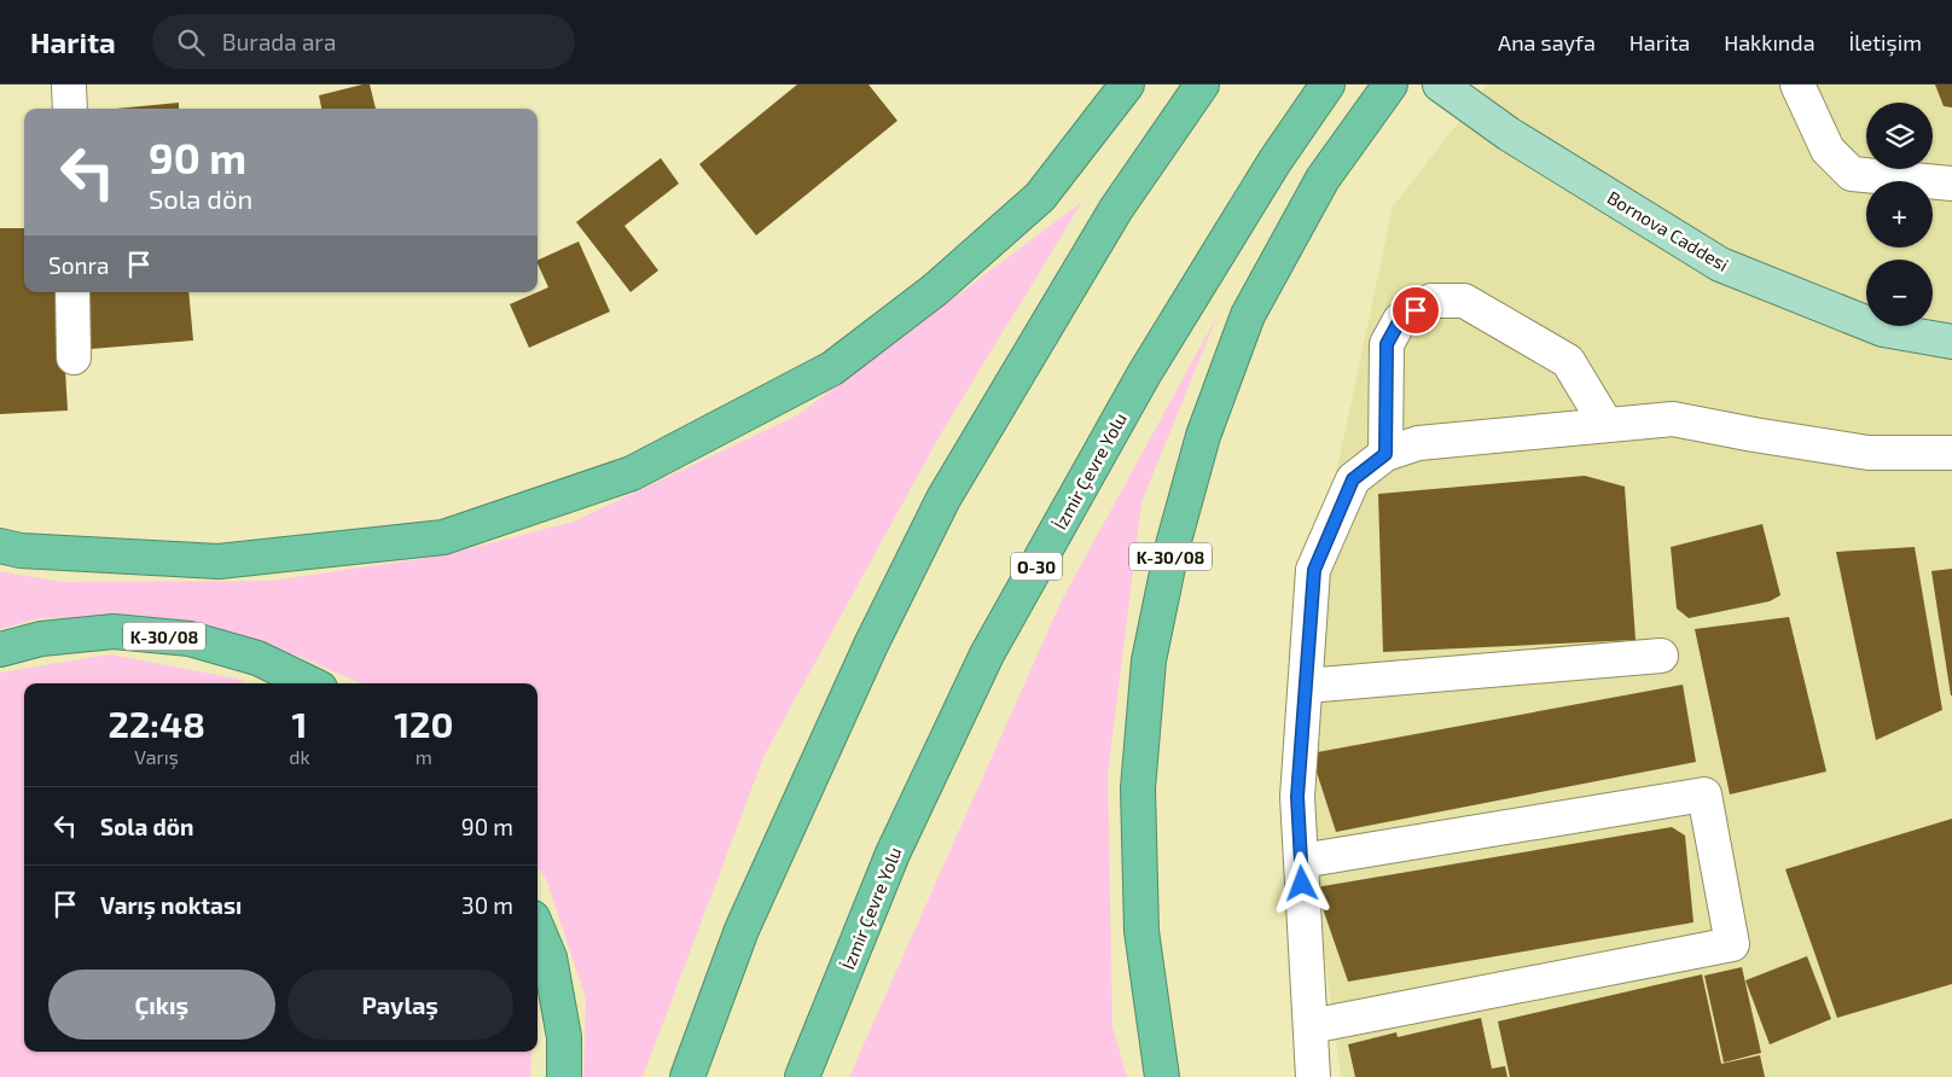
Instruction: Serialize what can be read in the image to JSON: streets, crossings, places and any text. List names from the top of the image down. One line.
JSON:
{"streets":{"highway":["İzmir Çevre Yolu","K-30/08","O-30"],"main road":["Bornova Caddesi"]},"page":{"header":"Harita","search":"Burada ara","nav":["Ana sayfa","Harita","Hakkında","İletişim"],"map_buttons":["+","−"],"turn":["90 m","Sola dön"],"then":"Sonra","eta":["22:48","Varış","1","dk","120","m"],"list":[{"name":"Sola dön","value":"90 m"},{"name":"Varış noktası","value":"30 m"}],"buttons":["Çıkış","Paylaş"]}}
